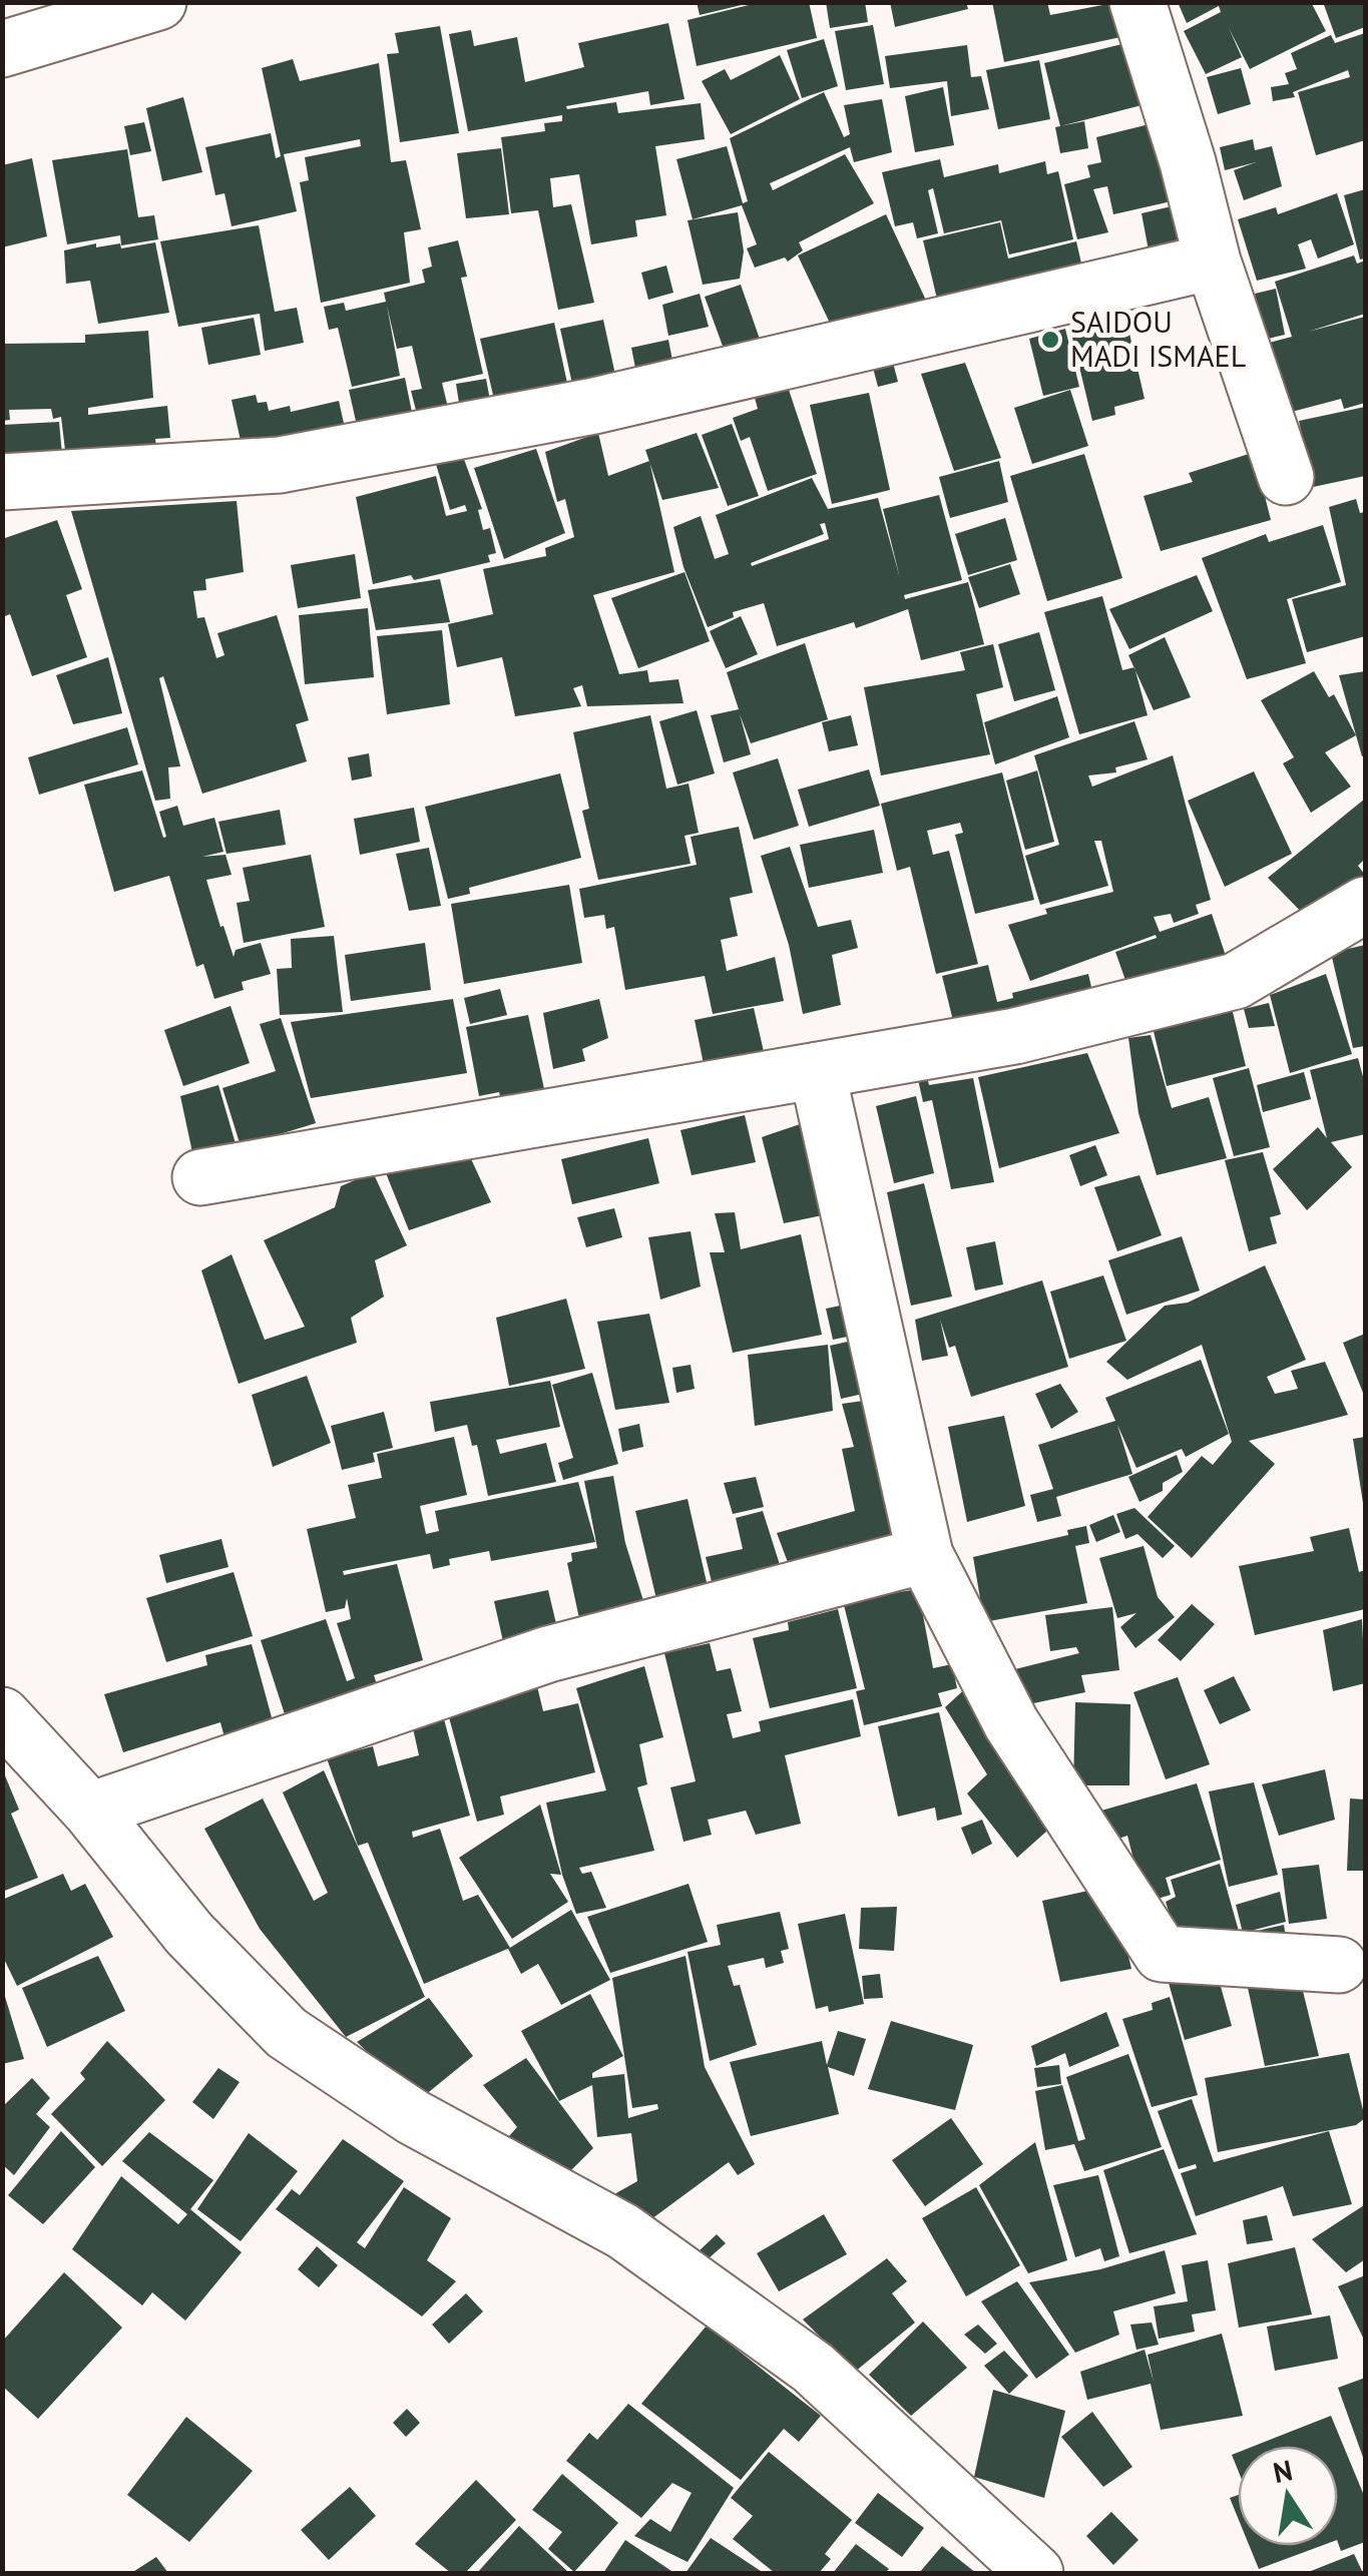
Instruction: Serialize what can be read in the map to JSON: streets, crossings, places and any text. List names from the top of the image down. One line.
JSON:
{"places":["SAIDOU MADI ISMAEL"],"north":"top"}
